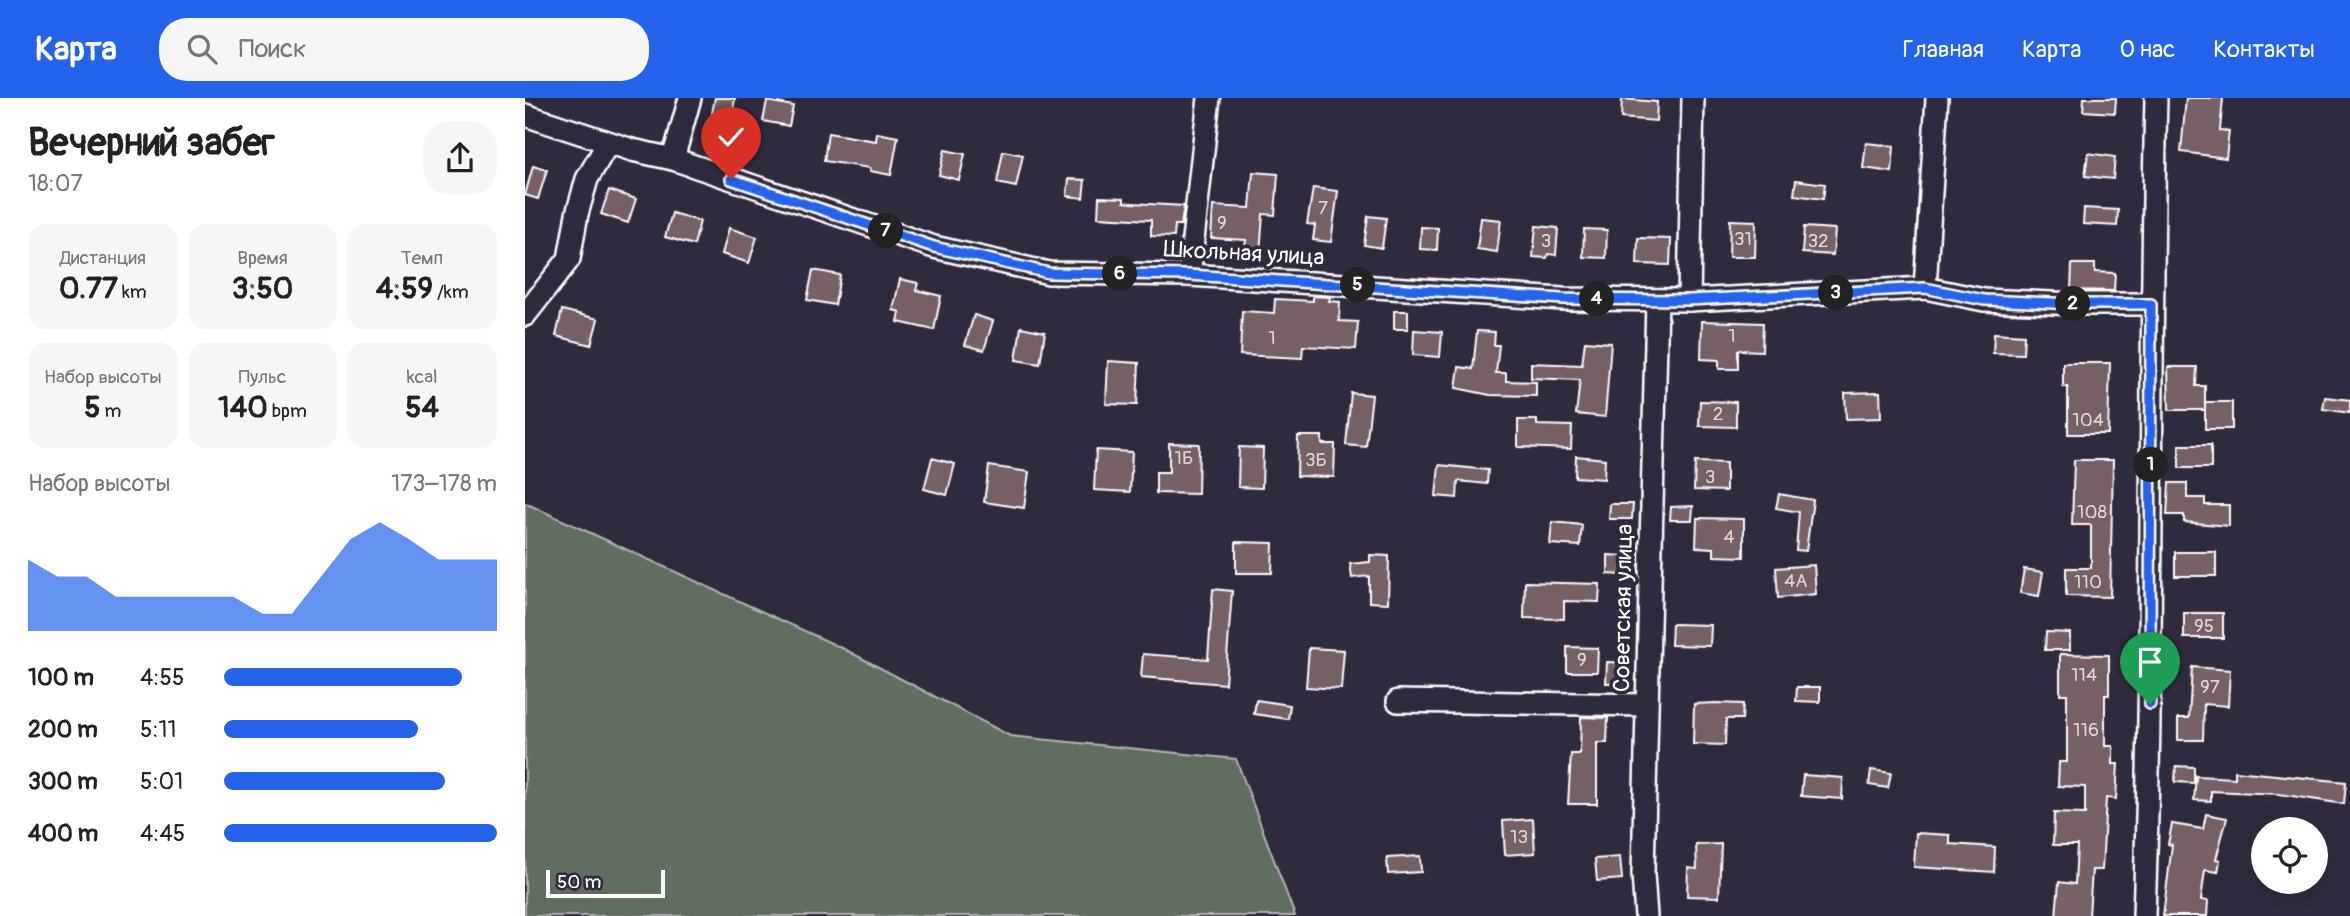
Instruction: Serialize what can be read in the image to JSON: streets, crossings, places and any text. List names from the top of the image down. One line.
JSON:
{"streets":{"street":["Школьная улица","Советская улица"]},"crossings":[["Школьная улица","Советская улица"]],"house_numbers":["7","9","31","3","32","1","1","2","104","1Б","3Б","3","108","4","4А","110","95","9","114","97","116","13"],"scale_bar":"50 m","page":{"header":"Карта","search":"Поиск","nav":["Главная","Карта","О нас","Контакты"],"heading":["Вечерний забег","18:07"],"pins":["7","6","5","3","4","2","1"],"stats":[["Дистанция","0.77 km"],["Время","3:50"],["Темп","4:59 /km"],["Набор высоты","5 m"],["Пульс","140 bpm"],["kcal","54"]],"chart":["Набор высоты","173–178 m"],"list":[{"name":"100 m","note":"4:55"},{"name":"200 m","note":"5:11"},{"name":"300 m","note":"5:01"},{"name":"400 m","note":"4:45"}],"scale":"50 m"}}
